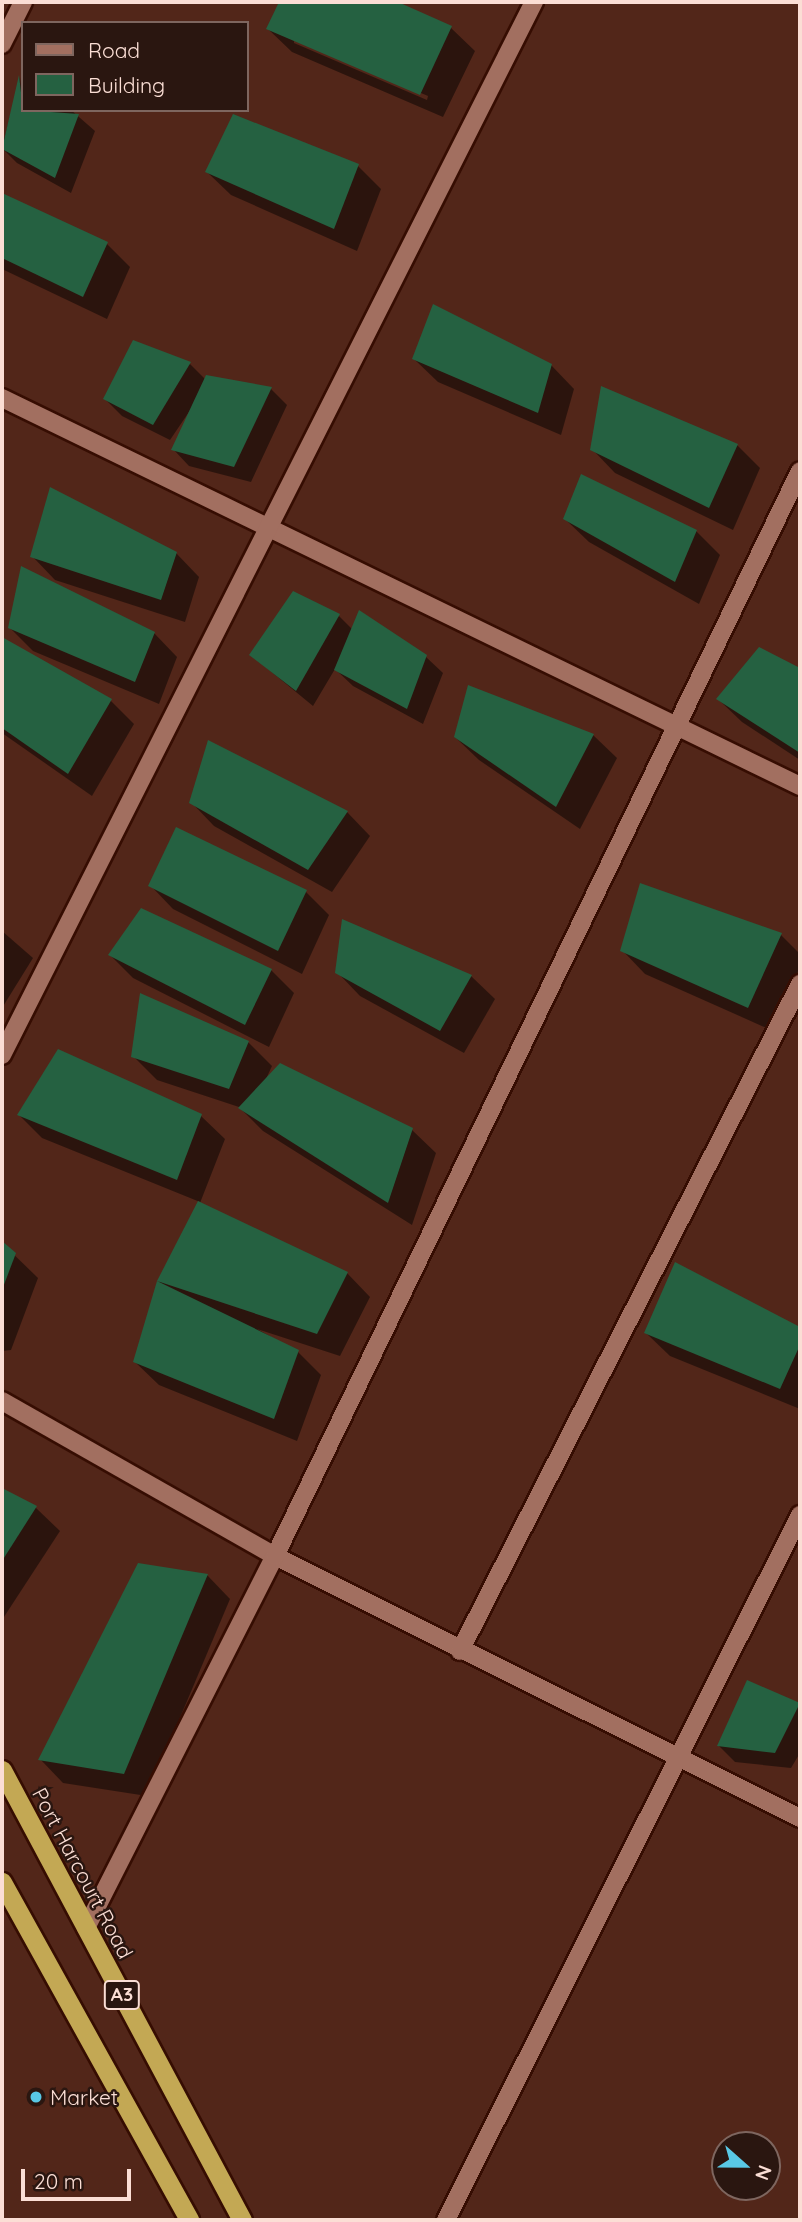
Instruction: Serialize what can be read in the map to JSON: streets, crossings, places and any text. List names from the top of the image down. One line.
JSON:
{"streets":{"highway":["Port Harcourt Road","A3"]},"places":["Market"],"legend":["Road","Building"],"scale_bar":"20 m","north":"right"}
